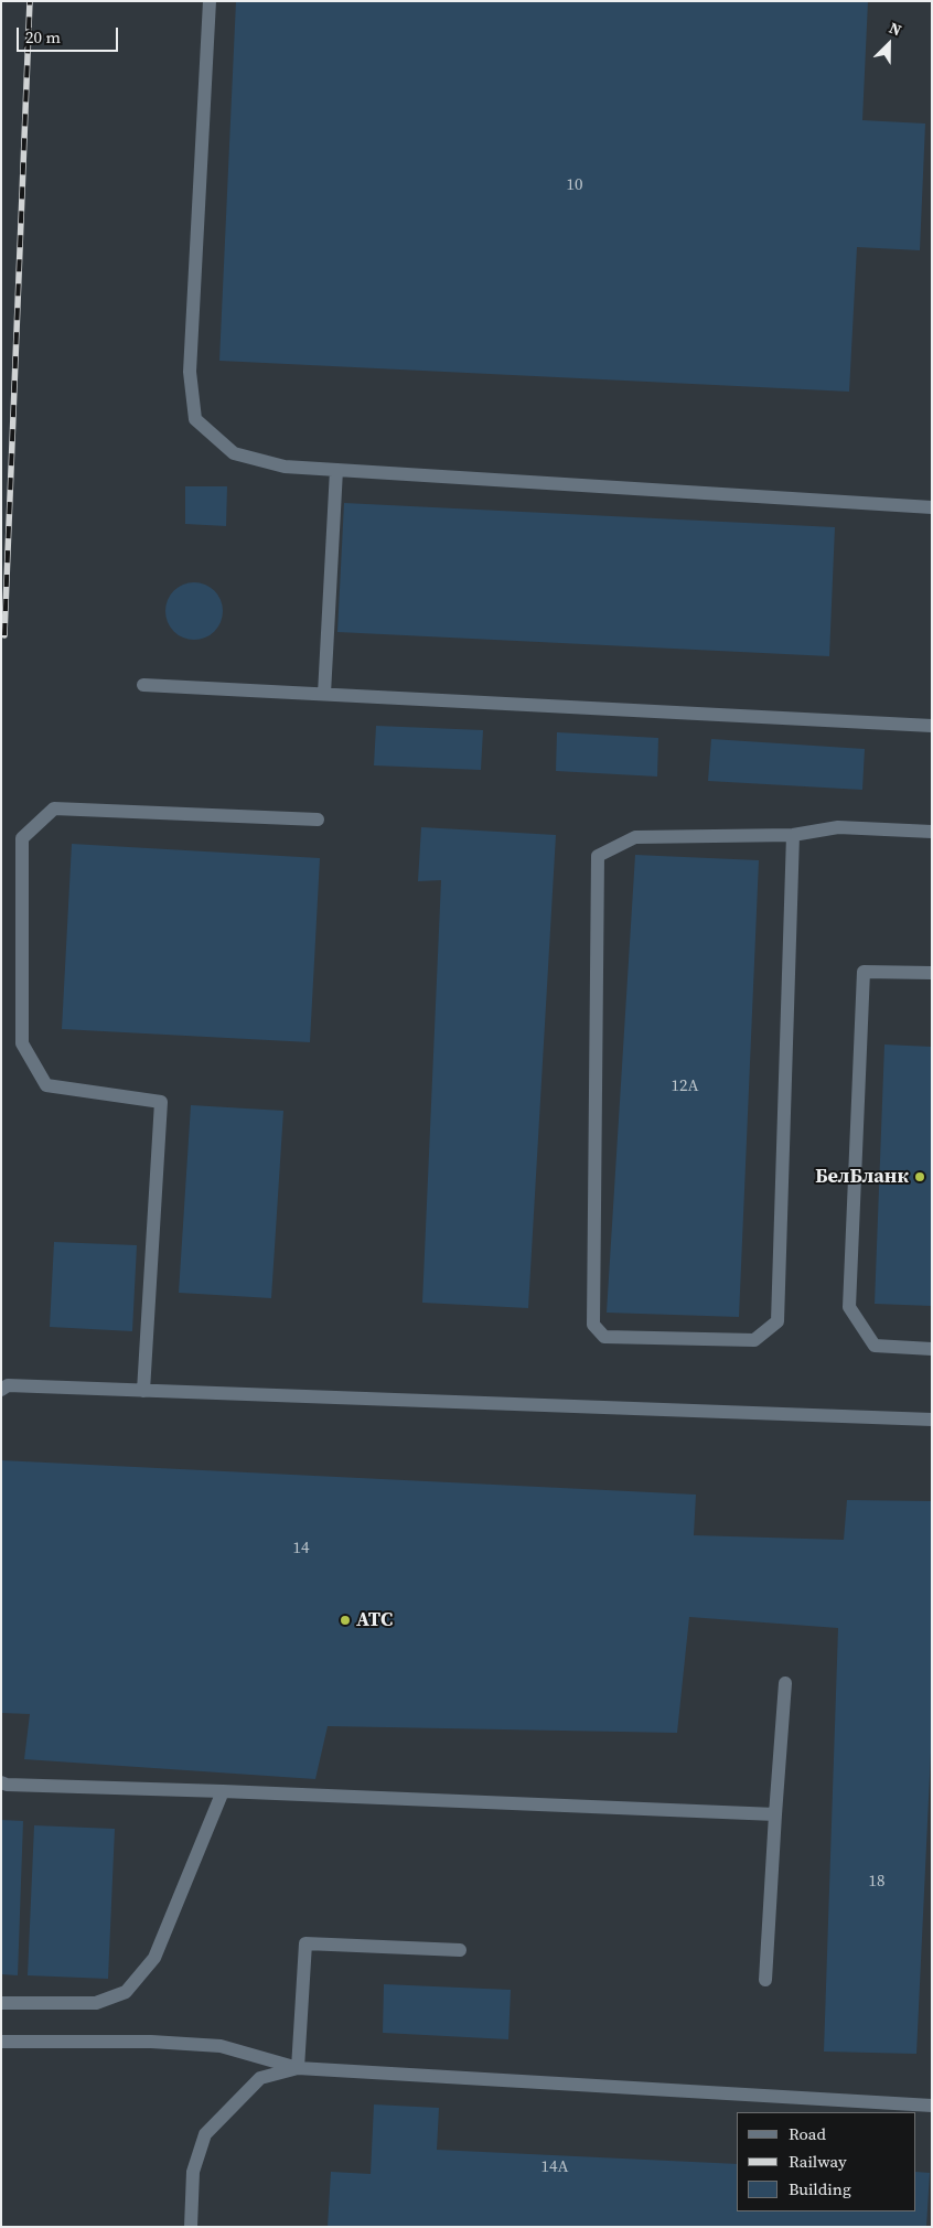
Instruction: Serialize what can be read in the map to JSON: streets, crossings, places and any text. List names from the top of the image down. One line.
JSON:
{"places":["БелБланк","АТС"],"house_numbers":["10","12А","14","18","14А"],"legend":["Road","Railway","Building"],"scale_bar":"20 m","north":"top right"}
